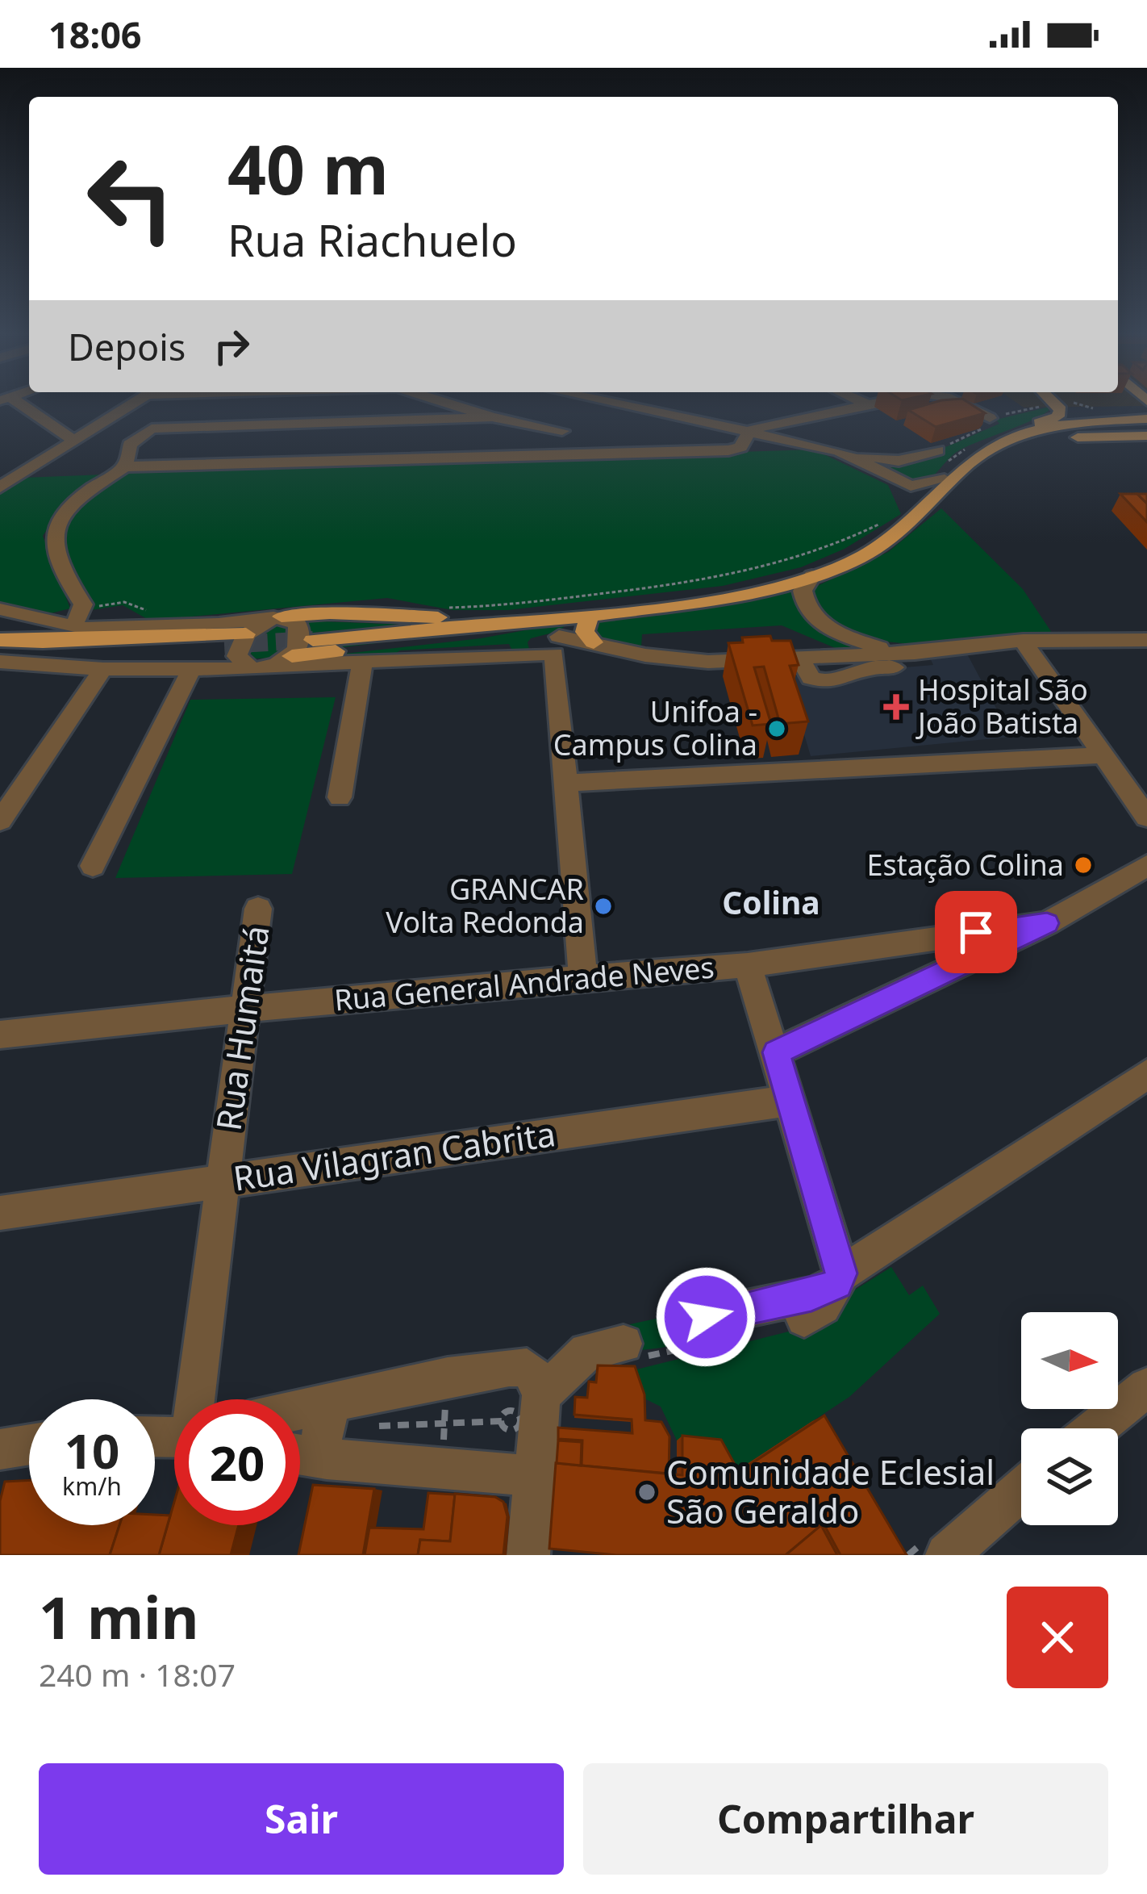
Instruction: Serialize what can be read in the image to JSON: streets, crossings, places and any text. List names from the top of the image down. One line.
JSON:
{"streets":{"street":["Rua General Andrade Neves","Rua Humaitá","Rua Vilagran Cabrita"]},"crossings":[["Rua General Andrade Neves","Rua Humaitá"],["Rua Humaitá","Rua Vilagran Cabrita"]],"districts":["Colina"],"places":{"health":["Hospital São João Batista"],"other":["Unifoa - Campus Colina","Estação Colina","GRANCAR Volta Redonda","Comunidade Eclesial São Geraldo"]},"north":"right","page":{"status":"18:06","turn":["40 m","Rua Riachuelo"],"then":"Depois","speed":"10 km/h","limit":"20","heading":["1 min","240 m · 18:07"],"buttons":["Sair","Compartilhar"]}}
